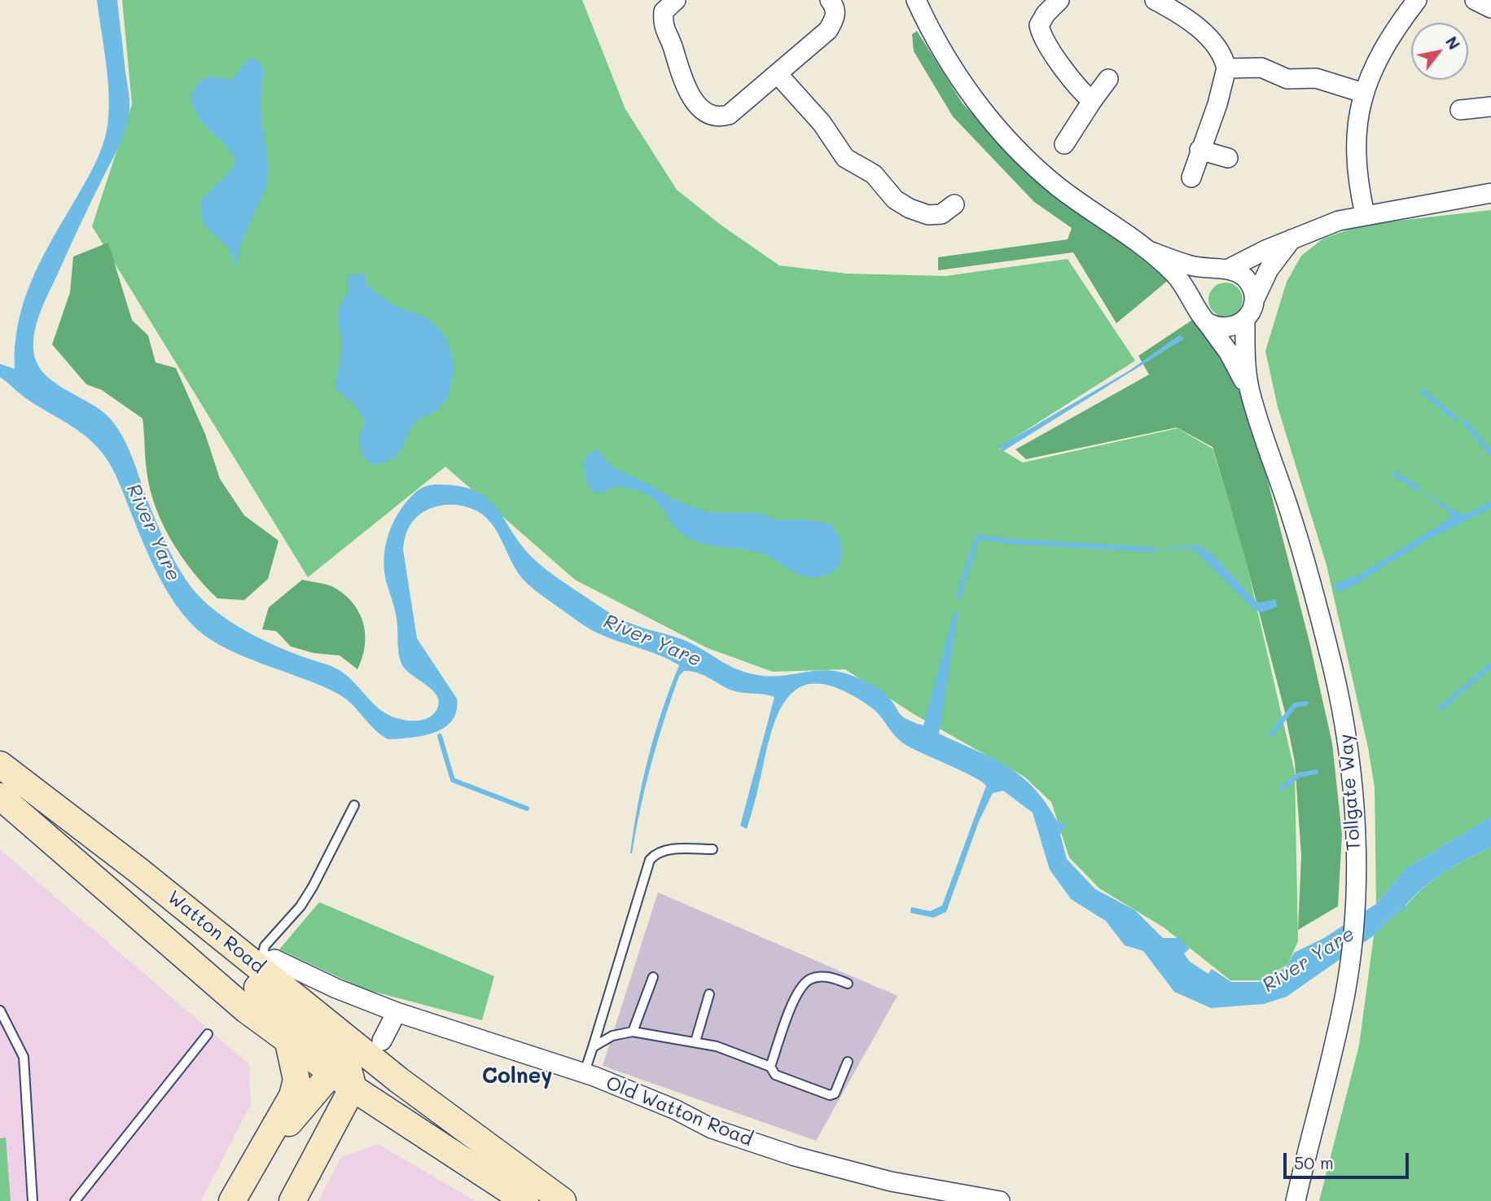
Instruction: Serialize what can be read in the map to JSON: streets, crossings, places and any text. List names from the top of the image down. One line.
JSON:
{"streets":{"main road":["Watton Road"],"street":["Tollgate Way","Old Watton Road"]},"districts":["Colney"],"water":["River Yare"],"scale_bar":"50 m","north":"top right"}
